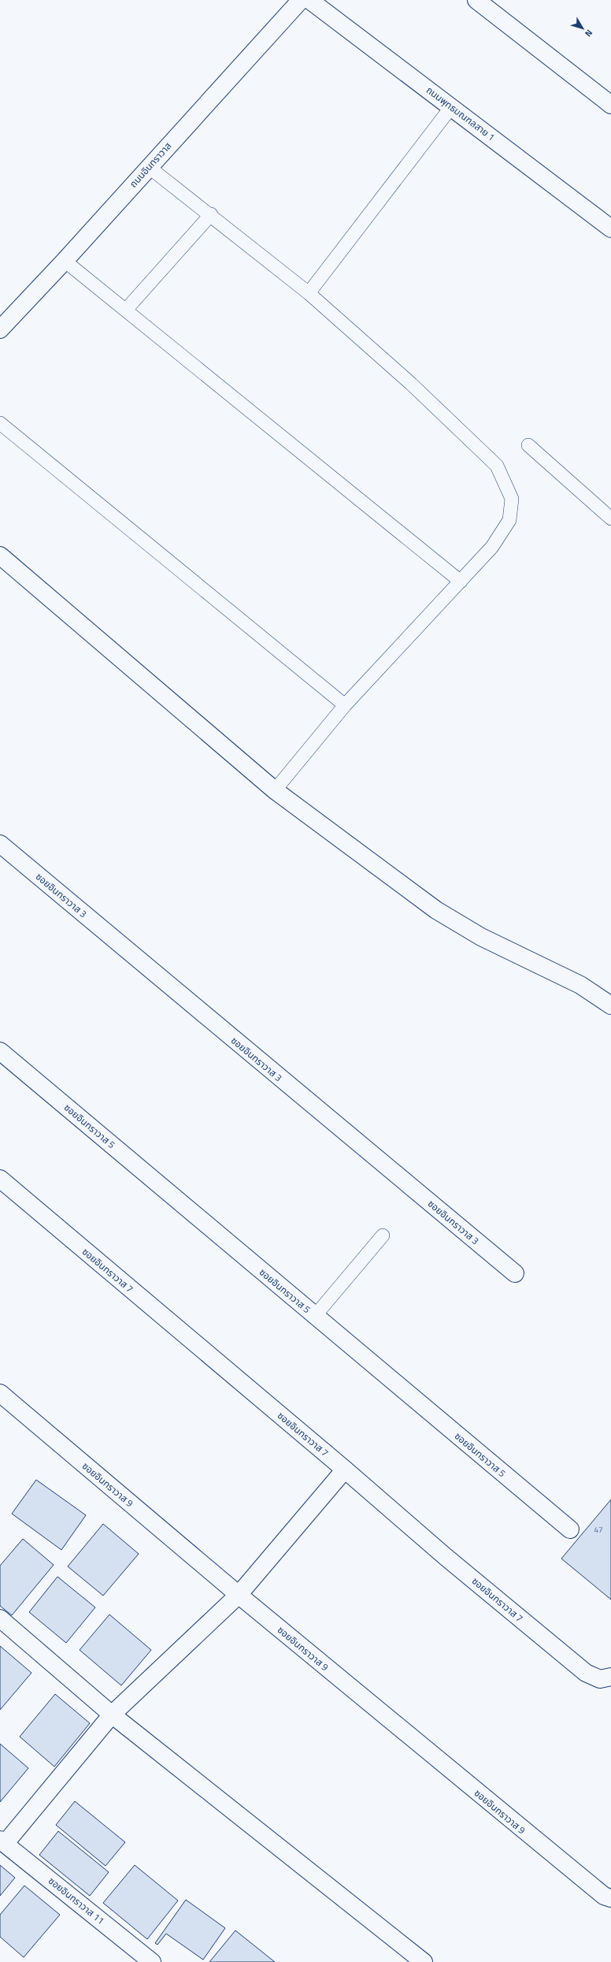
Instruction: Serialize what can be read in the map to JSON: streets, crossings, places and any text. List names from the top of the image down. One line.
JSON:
{"streets":{"street":["ถนนพุทธมณฑลสาย 1","ถนนอินทราวาส","ซอยอินทราวาส 3","ซอยอินทราวาส 5","ซอยอินทราวาส 7","ซอยอินทราวาส 9","ซอยอินทราวาส 11"]},"house_numbers":["47"],"north":"bottom right"}
